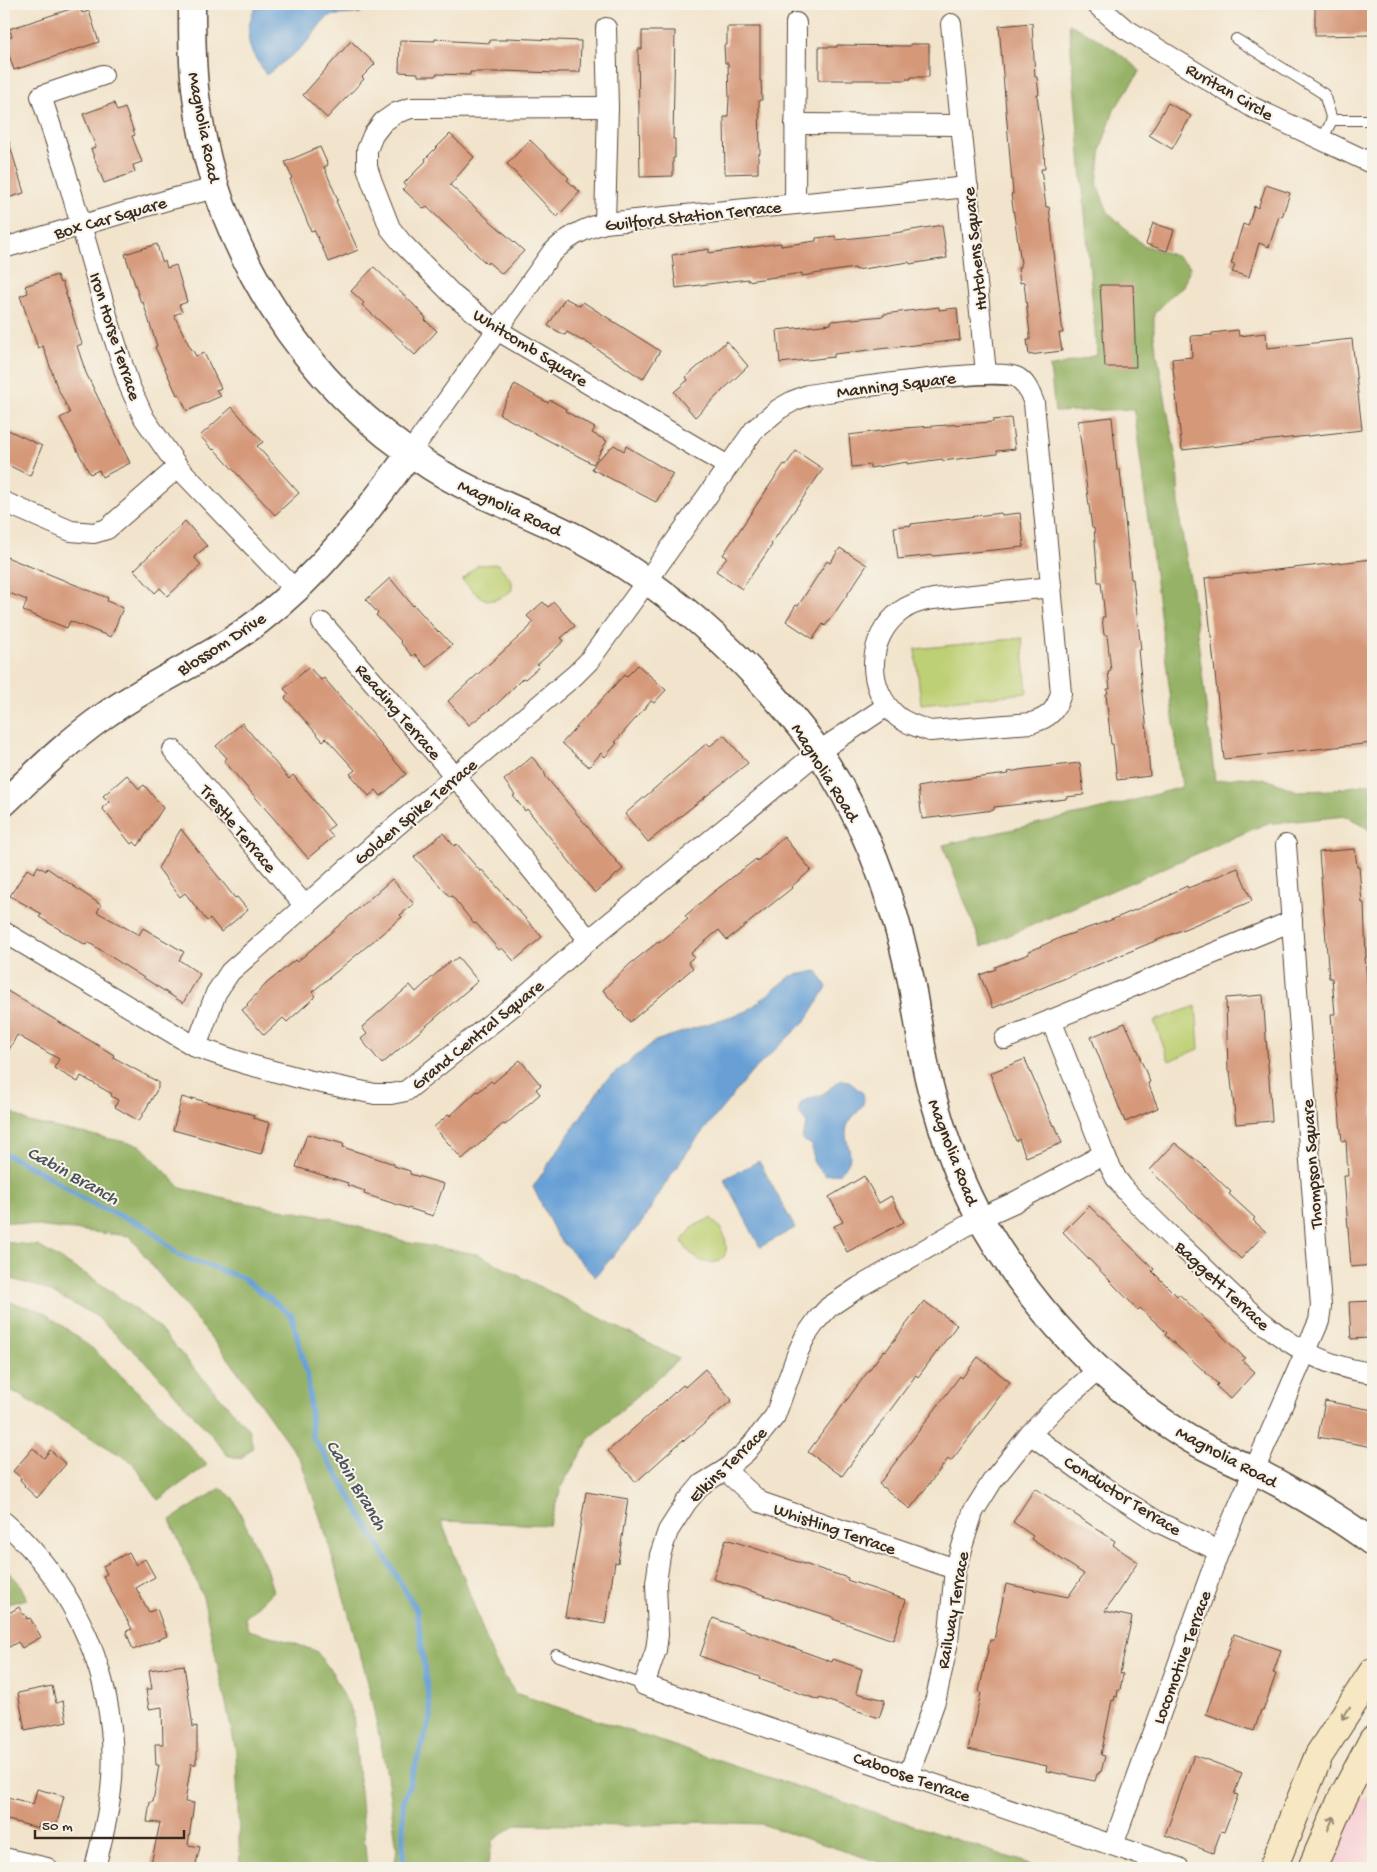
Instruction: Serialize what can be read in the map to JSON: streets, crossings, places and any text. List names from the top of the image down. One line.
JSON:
{"streets":{"street":["Ruritan Circle","Magnolia Road","Guilford Station Terrace","Box Car Square","Hutchens Square","Iron Horse Terrace","Whitcomb Square","Manning Square","Blossom Drive","Reading Terrace","Golden Spike Terrace","Trestle Terrace","Grand Central Square","Thompson Square","Baggett Terrace","Elkins Terrace","Conductor Terrace","Whistling Terrace","Railway Terrace","Locomotive Terrace","Caboose Terrace"]},"crossings":[["Magnolia Road","Guilford Station Terrace"],["Magnolia Road","Box Car Square"],["Magnolia Road","Manning Square"],["Magnolia Road","Blossom Drive"],["Magnolia Road","Golden Spike Terrace"],["Magnolia Road","Grand Central Square"],["Magnolia Road","Thompson Square"],["Magnolia Road","Elkins Terrace"],["Magnolia Road","Railway Terrace"],["Magnolia Road","Locomotive Terrace"],["Guilford Station Terrace","Hutchens Square"],["Guilford Station Terrace","Whitcomb Square"],["Guilford Station Terrace","Blossom Drive"],["Box Car Square","Iron Horse Terrace"],["Hutchens Square","Manning Square"],["Iron Horse Terrace","Blossom Drive"],["Whitcomb Square","Manning Square"],["Manning Square","Golden Spike Terrace"],["Reading Terrace","Golden Spike Terrace"],["Reading Terrace","Grand Central Square"],["Golden Spike Terrace","Trestle Terrace"],["Golden Spike Terrace","Grand Central Square"],["Thompson Square","Baggett Terrace"],["Thompson Square","Locomotive Terrace"],["Elkins Terrace","Whistling Terrace"],["Elkins Terrace","Caboose Terrace"],["Conductor Terrace","Railway Terrace"],["Conductor Terrace","Locomotive Terrace"],["Whistling Terrace","Railway Terrace"],["Railway Terrace","Caboose Terrace"],["Locomotive Terrace","Caboose Terrace"]],"water":["Cabin Branch"],"scale_bar":"50 m"}
